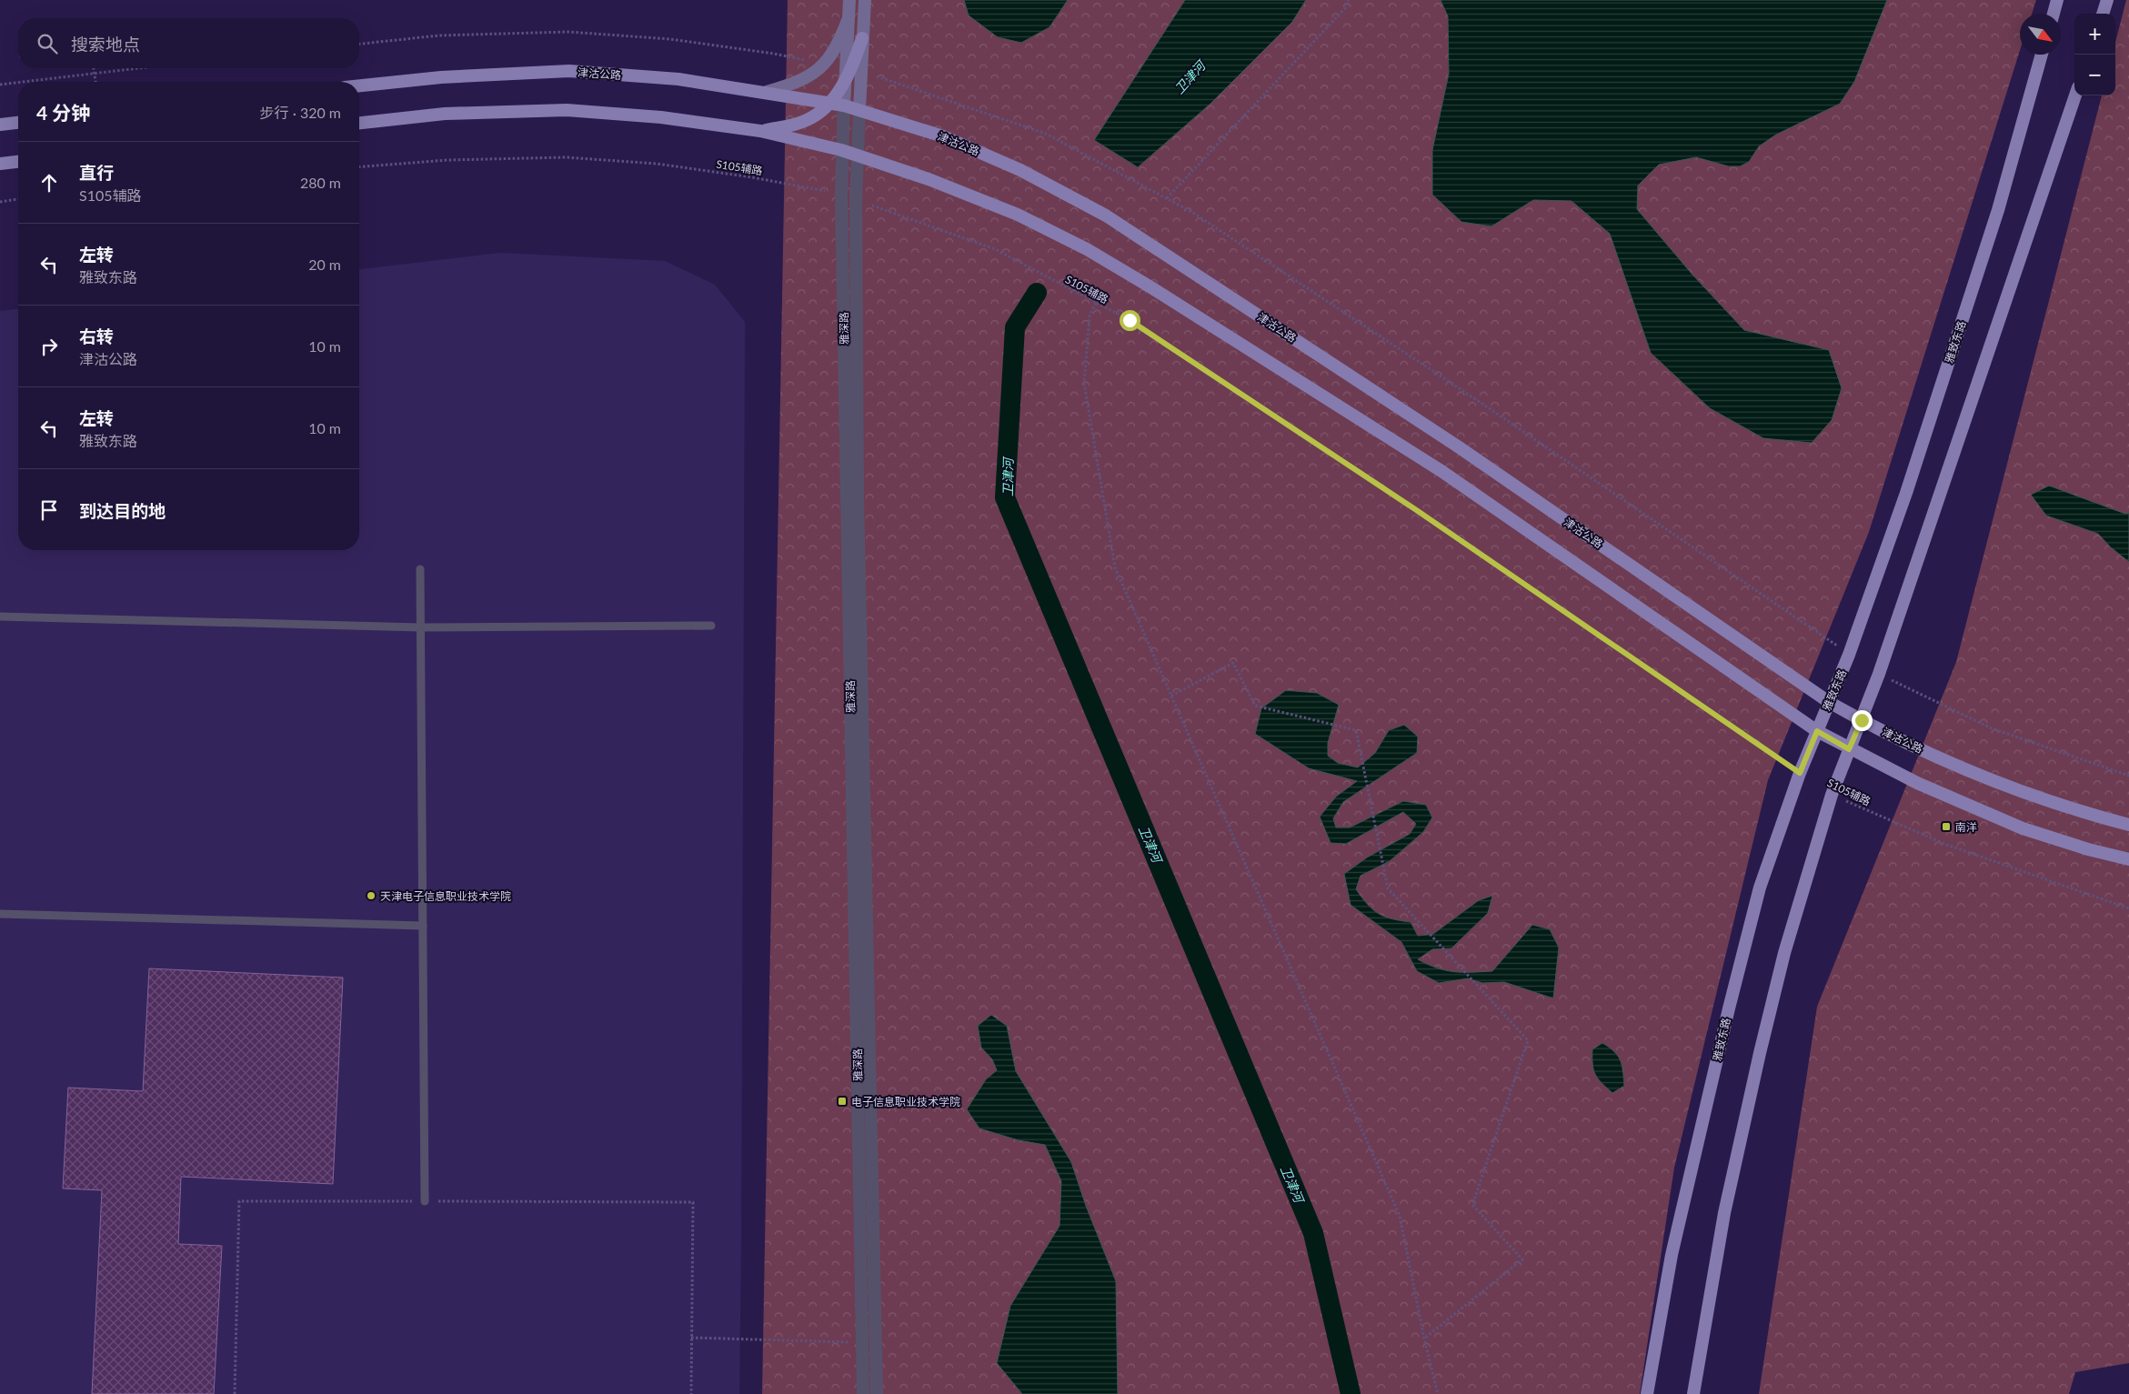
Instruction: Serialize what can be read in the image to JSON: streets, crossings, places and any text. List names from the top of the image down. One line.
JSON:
{"streets":{"main road":["津沽公路","雅深路","雅致东路"],"path":["S105辅路"]},"crossings":[["津沽公路","雅深路"],["津沽公路","雅致东路"],["S105辅路","雅深路"],["S105辅路","雅致东路"]],"water":["卫津河"],"places":{"transit":["南洋","电子信息职业技术学院"],"other":["天津电子信息职业技术学院"]},"north":"bottom right","page":{"map_buttons":["+","−"],"search":"搜索地点","heading":["4 分钟","步行 · 320 m"],"list":[["直行","S105辅路","280 m"],["左转","雅致东路","20 m"],["右转","津沽公路","10 m"],["左转","雅致东路","10 m"],"到达目的地"]}}
